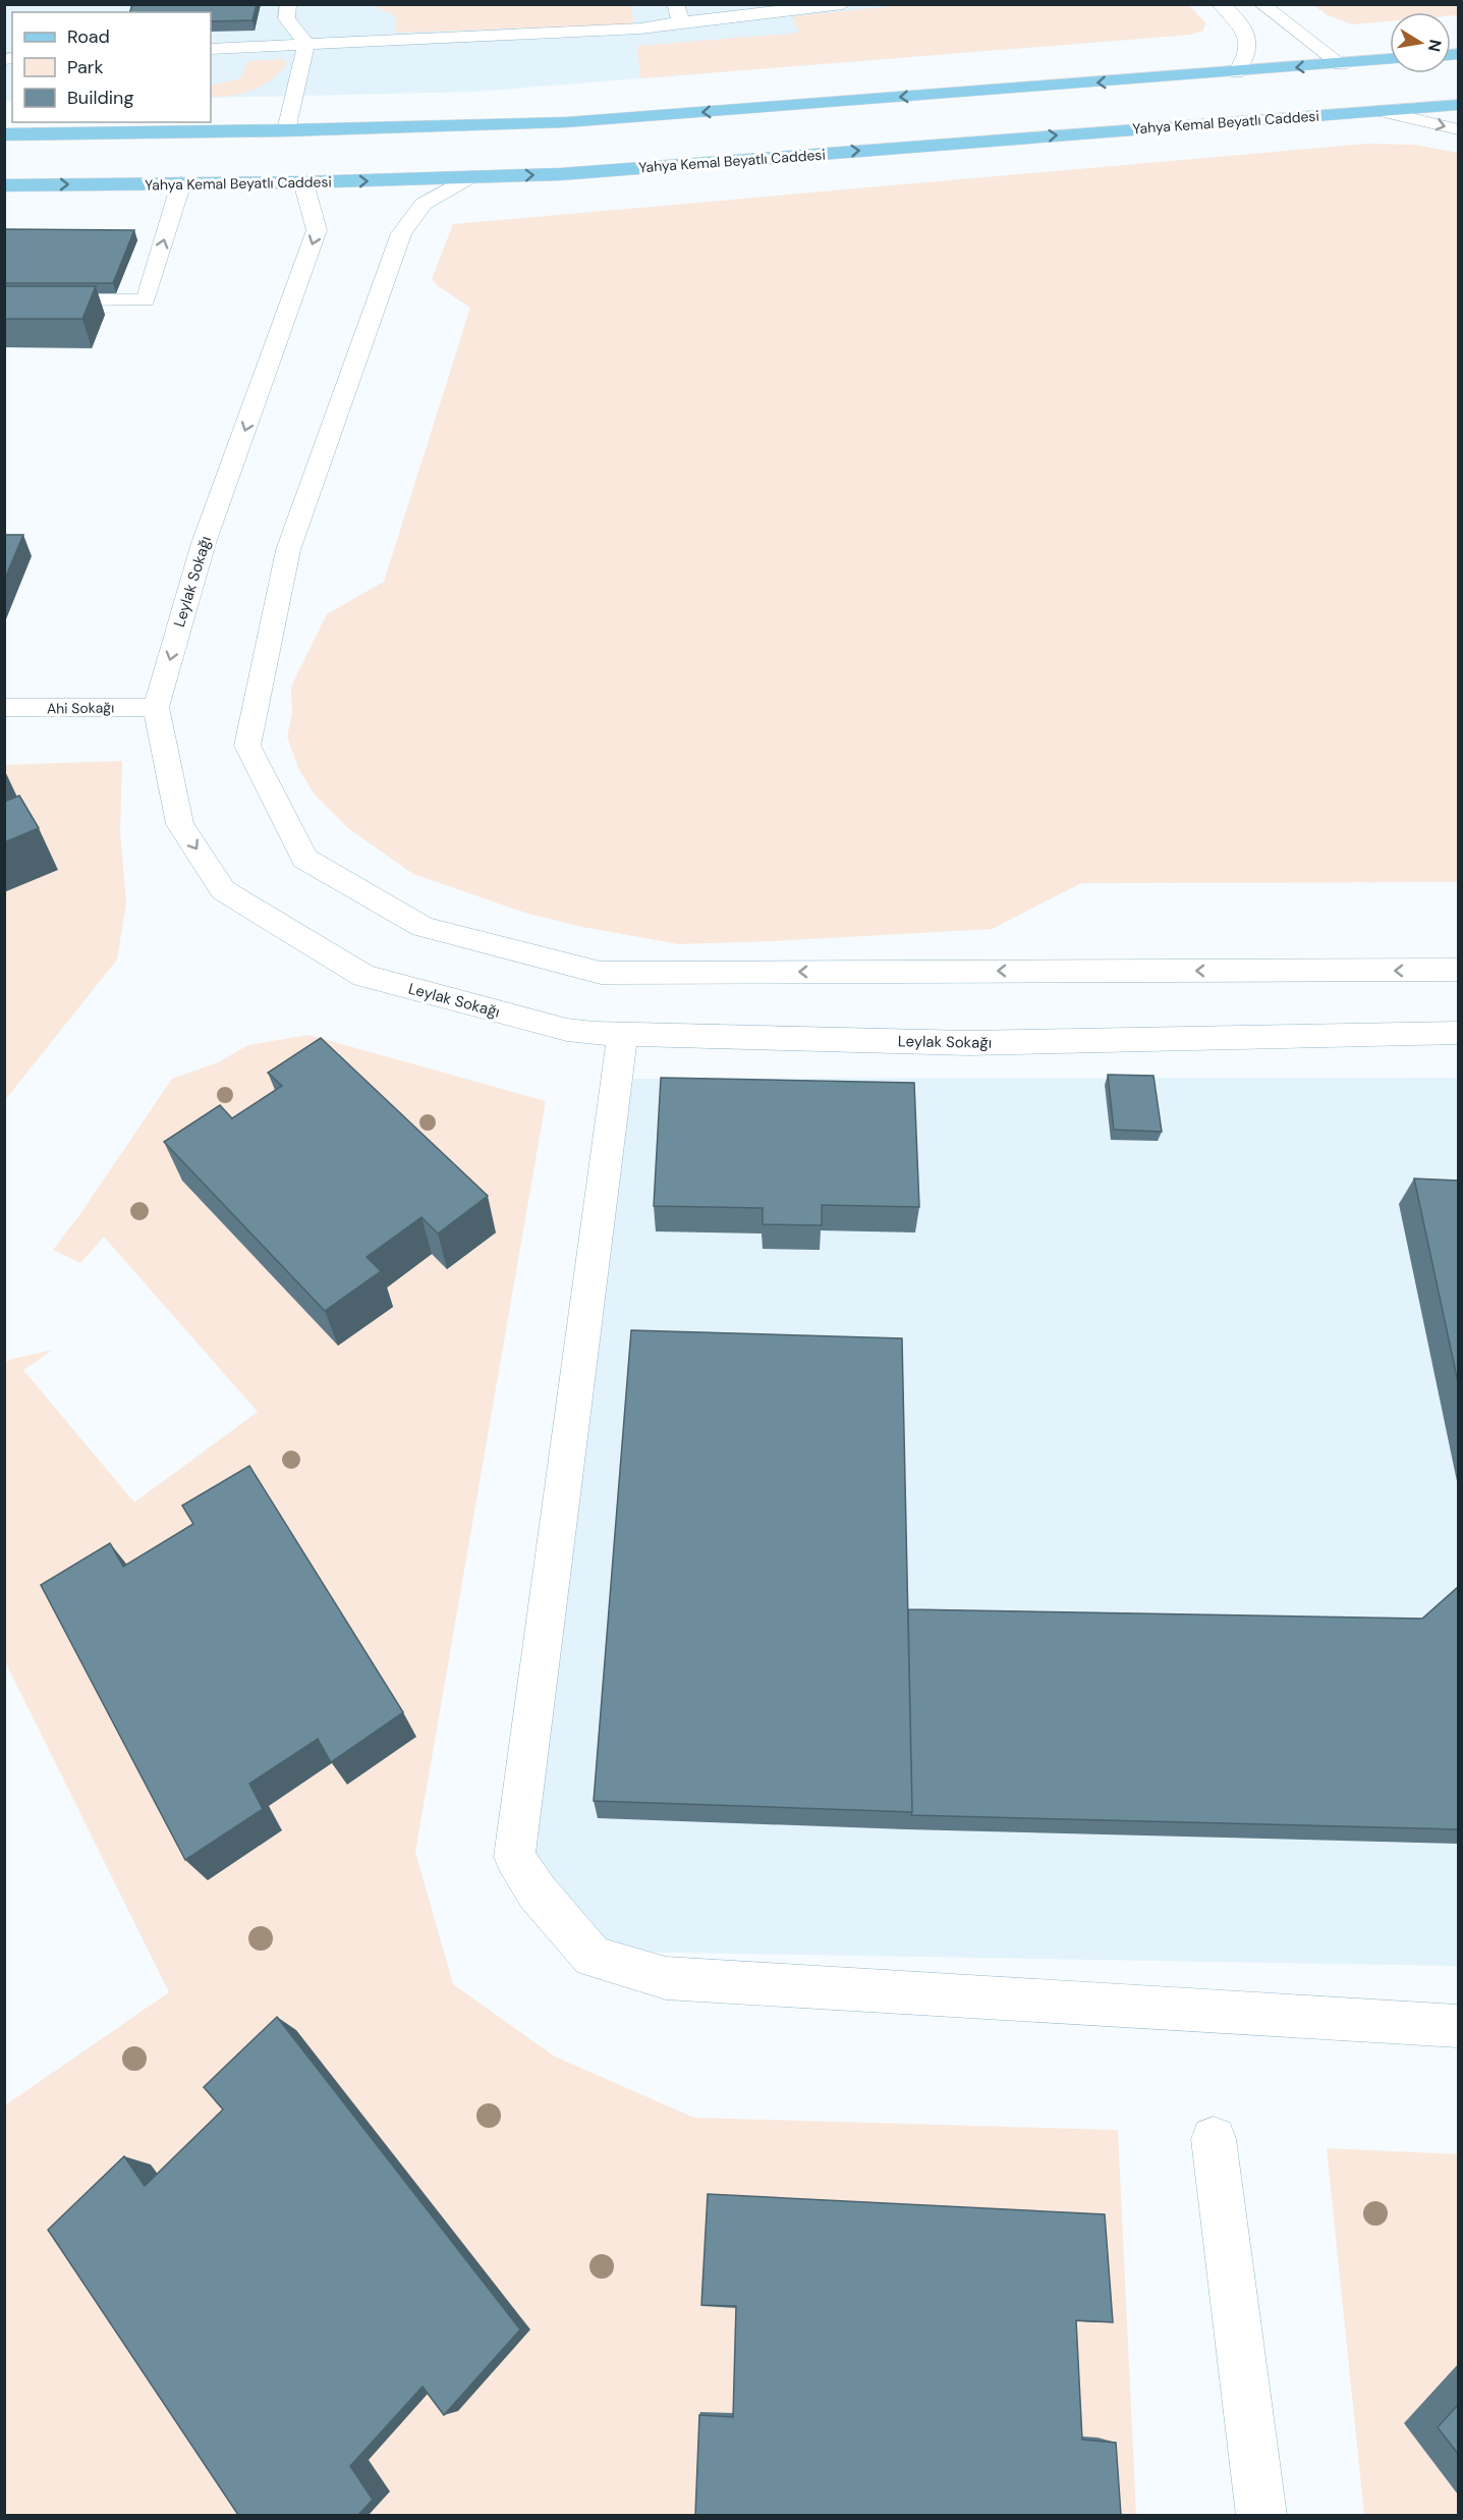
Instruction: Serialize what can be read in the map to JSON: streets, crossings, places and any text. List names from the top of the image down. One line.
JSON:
{"streets":{"main road":["Yahya Kemal Beyatlı Caddesi"],"street":["Leylak Sokağı","Ahi Sokağı"]},"crossings":[["Yahya Kemal Beyatlı Caddesi","Leylak Sokağı"],["Leylak Sokağı","Ahi Sokağı"]],"legend":["Road","Park","Building"],"north":"right"}
